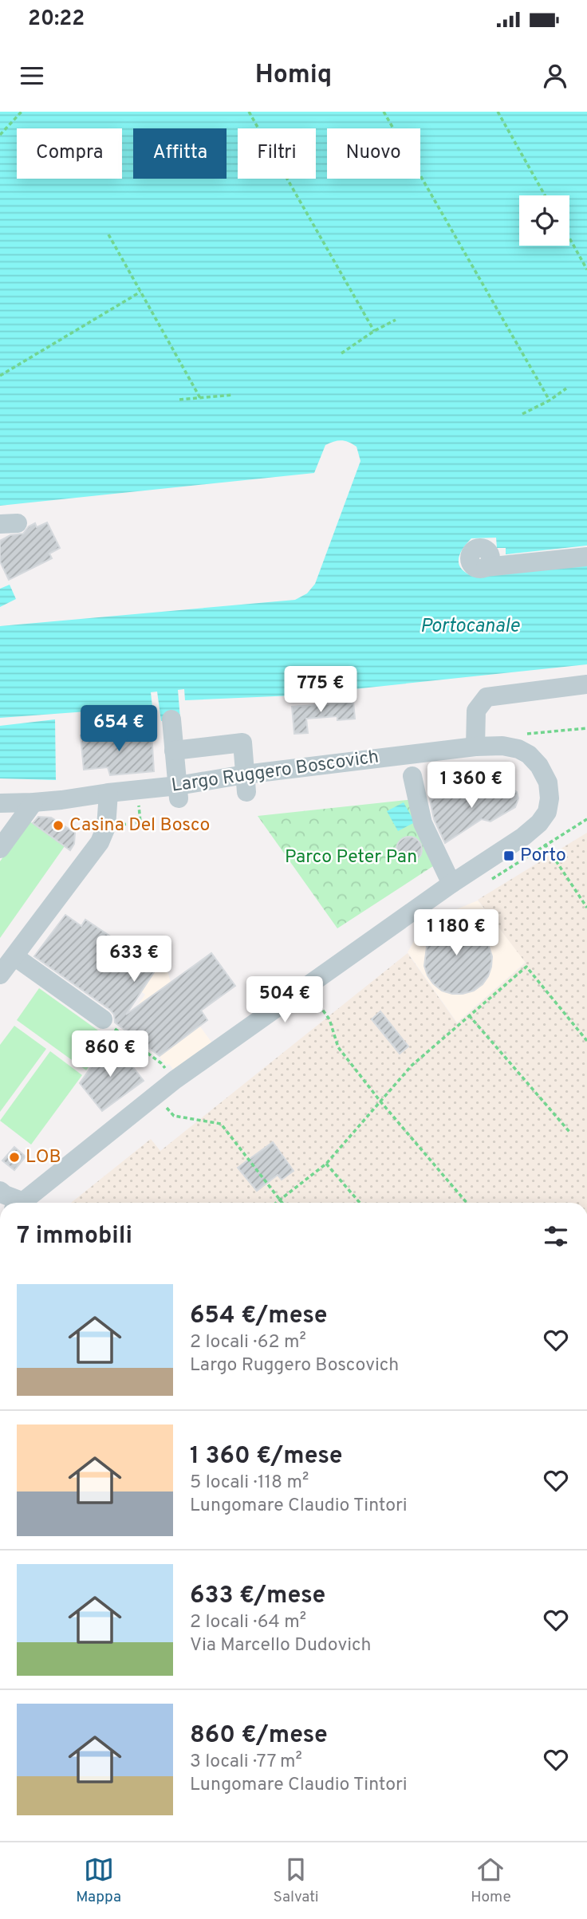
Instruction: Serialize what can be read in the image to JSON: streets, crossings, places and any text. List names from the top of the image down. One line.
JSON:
{"streets":{"street":["Largo Ruggero Boscovich"]},"water":["Portocanale"],"parks":["Parco Peter Pan"],"places":{"other":["Casina Del Bosco","LOB"],"transit":["Porto"]},"page":{"status":"20:22","header":"Homiq","chip":["Compra","Affitta","Filtri","Nuovo"],"price":["775 €","654 €","1 360 €","1 180 €","633 €","504 €","860 €"],"heading":"7 immobili","list":[{"name":"654 €/mese","note":"2 locali · 62 m² · Largo Ruggero Boscovich"},{"name":"1 360 €/mese","note":"5 locali · 118 m² · Lungomare Claudio Tintori"},{"name":"633 €/mese","note":"2 locali · 64 m² · Via Marcello Dudovich"},{"name":"860 €/mese","note":"3 locali · 77 m² · Lungomare Claudio Tintori"}],"tabs":["Mappa","Salvati","Home"]}}
